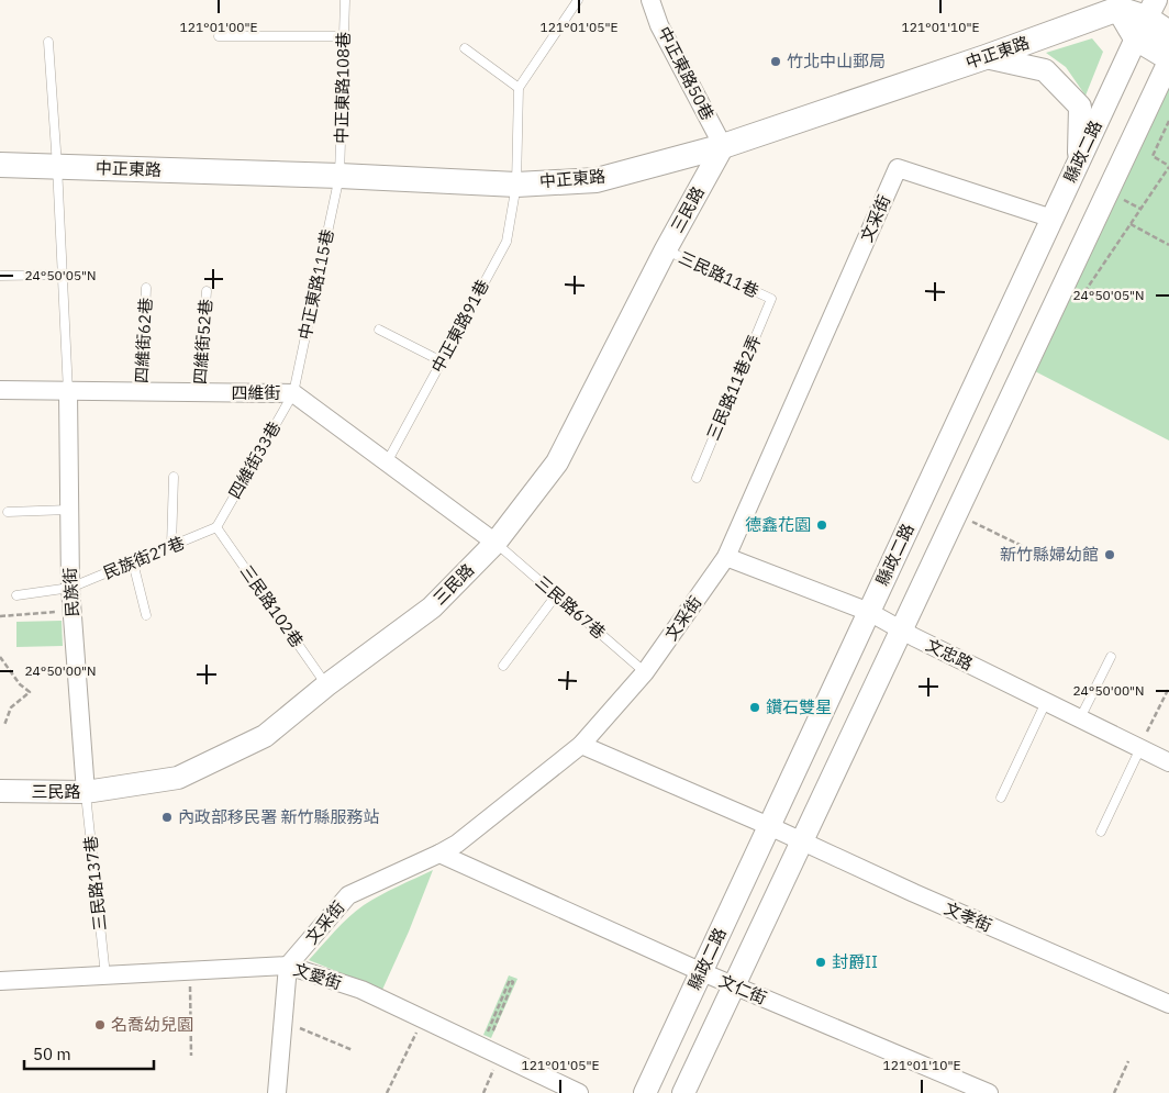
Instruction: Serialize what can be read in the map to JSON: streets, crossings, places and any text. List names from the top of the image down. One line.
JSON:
{"streets":{"main road":["中正東路"],"street":["中正東路50巷","縣政二路","三民路","文采街","四維街","民族街","文忠路","文孝街","文愛街","文仁街"],"lane":["中正東路108巷","三民路11巷","中正東路115巷","中正東路91巷","四維街62巷","四維街52巷","三民路11巷2弄","四維街33巷","民族街27巷","三民路102巷","三民路67巷","三民路137巷"]},"crossings":[["中正東路","中正東路50巷"],["中正東路","中正東路108巷"],["中正東路","三民路"],["中正東路","中正東路115巷"],["中正東路","中正東路91巷"],["中正東路50巷","三民路"],["中正東路108巷","中正東路115巷"],["縣政二路","文采街"],["縣政二路","文忠路"],["縣政二路","文孝街"],["縣政二路","文仁街"],["三民路","三民路11巷"],["三民路","四維街"],["三民路","民族街"],["三民路","三民路102巷"],["三民路","三民路67巷"],["三民路","三民路137巷"],["文采街","三民路67巷"],["文采街","文忠路"],["文采街","文孝街"],["文采街","文愛街"],["文采街","文仁街"],["三民路11巷","三民路11巷2弄"],["中正東路115巷","四維街"],["中正東路115巷","四維街33巷"],["中正東路91巷","四維街"],["四維街62巷","四維街"],["四維街52巷","四維街"],["四維街","四維街33巷"],["四維街","民族街"],["四維街","三民路67巷"],["四維街33巷","民族街27巷"],["四維街33巷","三民路102巷"],["民族街27巷","民族街"],["民族街27巷","三民路102巷"],["民族街","三民路137巷"],["三民路137巷","文愛街"]],"places":["竹北中山郵局","德鑫花園","新竹縣婦幼館","鑽石雙星","內政部移民署 新竹縣服務站","封爵II","名喬幼兒園"],"scale_bar":"50 m","coordinates":["121°01'00\"E","121°01'05\"E","121°01'10\"E","24°50'05\"N","24°50'00\"N"]}
